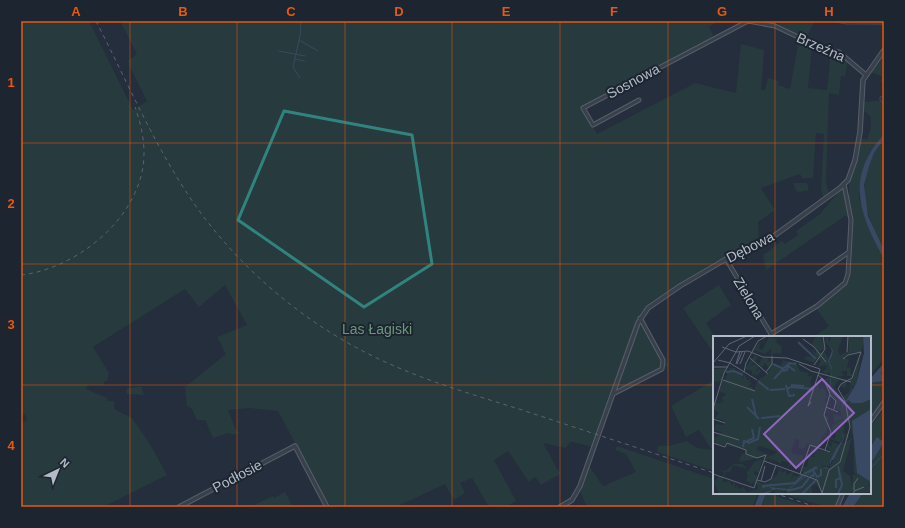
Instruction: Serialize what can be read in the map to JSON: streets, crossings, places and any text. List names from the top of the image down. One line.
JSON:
{"streets":{"street":["Brzeźna","Sosnowa","Dębowa","Zielona","Podłosie"]},"crossings":[["Brzeźna","Sosnowa"],["Brzeźna","Dębowa"],["Dębowa","Zielona"]],"parks":["Las Łagiski"],"north":"top right","grid":{"columns":["A","B","C","D","E","F","G","H"],"rows":["1","2","3","4"]}}
